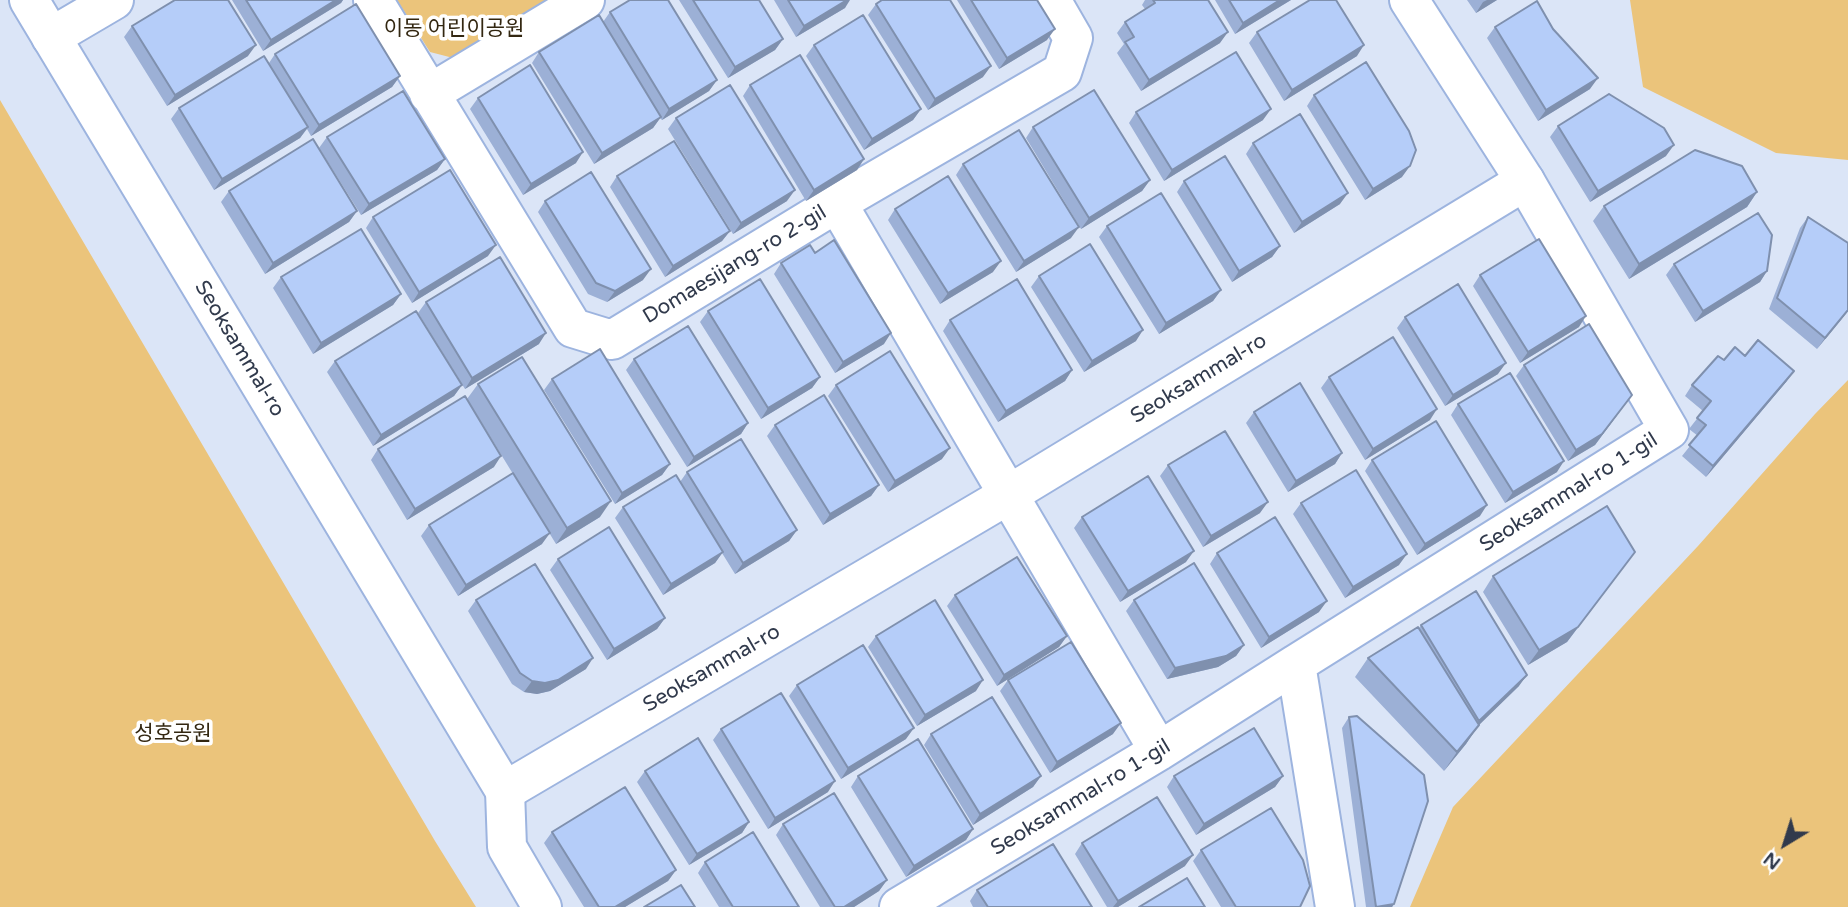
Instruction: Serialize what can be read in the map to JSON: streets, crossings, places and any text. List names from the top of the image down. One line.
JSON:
{"streets":{"street":["Domaesijang-ro 2-gil","Seoksammal-ro","Seoksammal-ro 1-gil"]},"crossings":[["Seoksammal-ro","Seoksammal-ro 1-gil"]],"parks":["이동 어린이공원","성호공원"],"north":"bottom left"}
